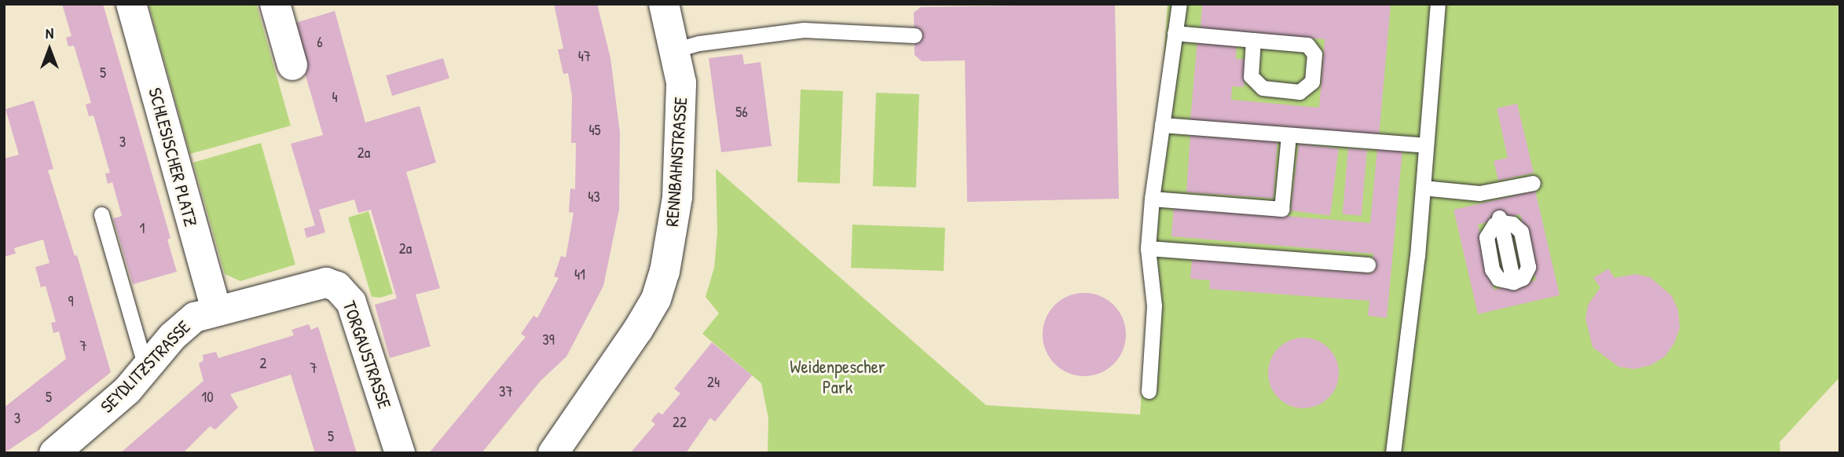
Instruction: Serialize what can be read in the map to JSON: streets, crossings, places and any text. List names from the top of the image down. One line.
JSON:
{"streets":{"street":["SCHLESISCHER PLATZ","RENNBAHNSTRASSE","TORGAUSTRASSE","SEYDLITZSTRASSE"]},"crossings":[["SCHLESISCHER PLATZ","TORGAUSTRASSE"],["SCHLESISCHER PLATZ","SEYDLITZSTRASSE"],["TORGAUSTRASSE","SEYDLITZSTRASSE"]],"parks":["Weidenpescher Park"],"house_numbers":["6","47","5","4","56","45","3","2a","43","1","2a","41","9","39","7","2","7","24","37","5","10","3","22","5"],"north":"top"}
